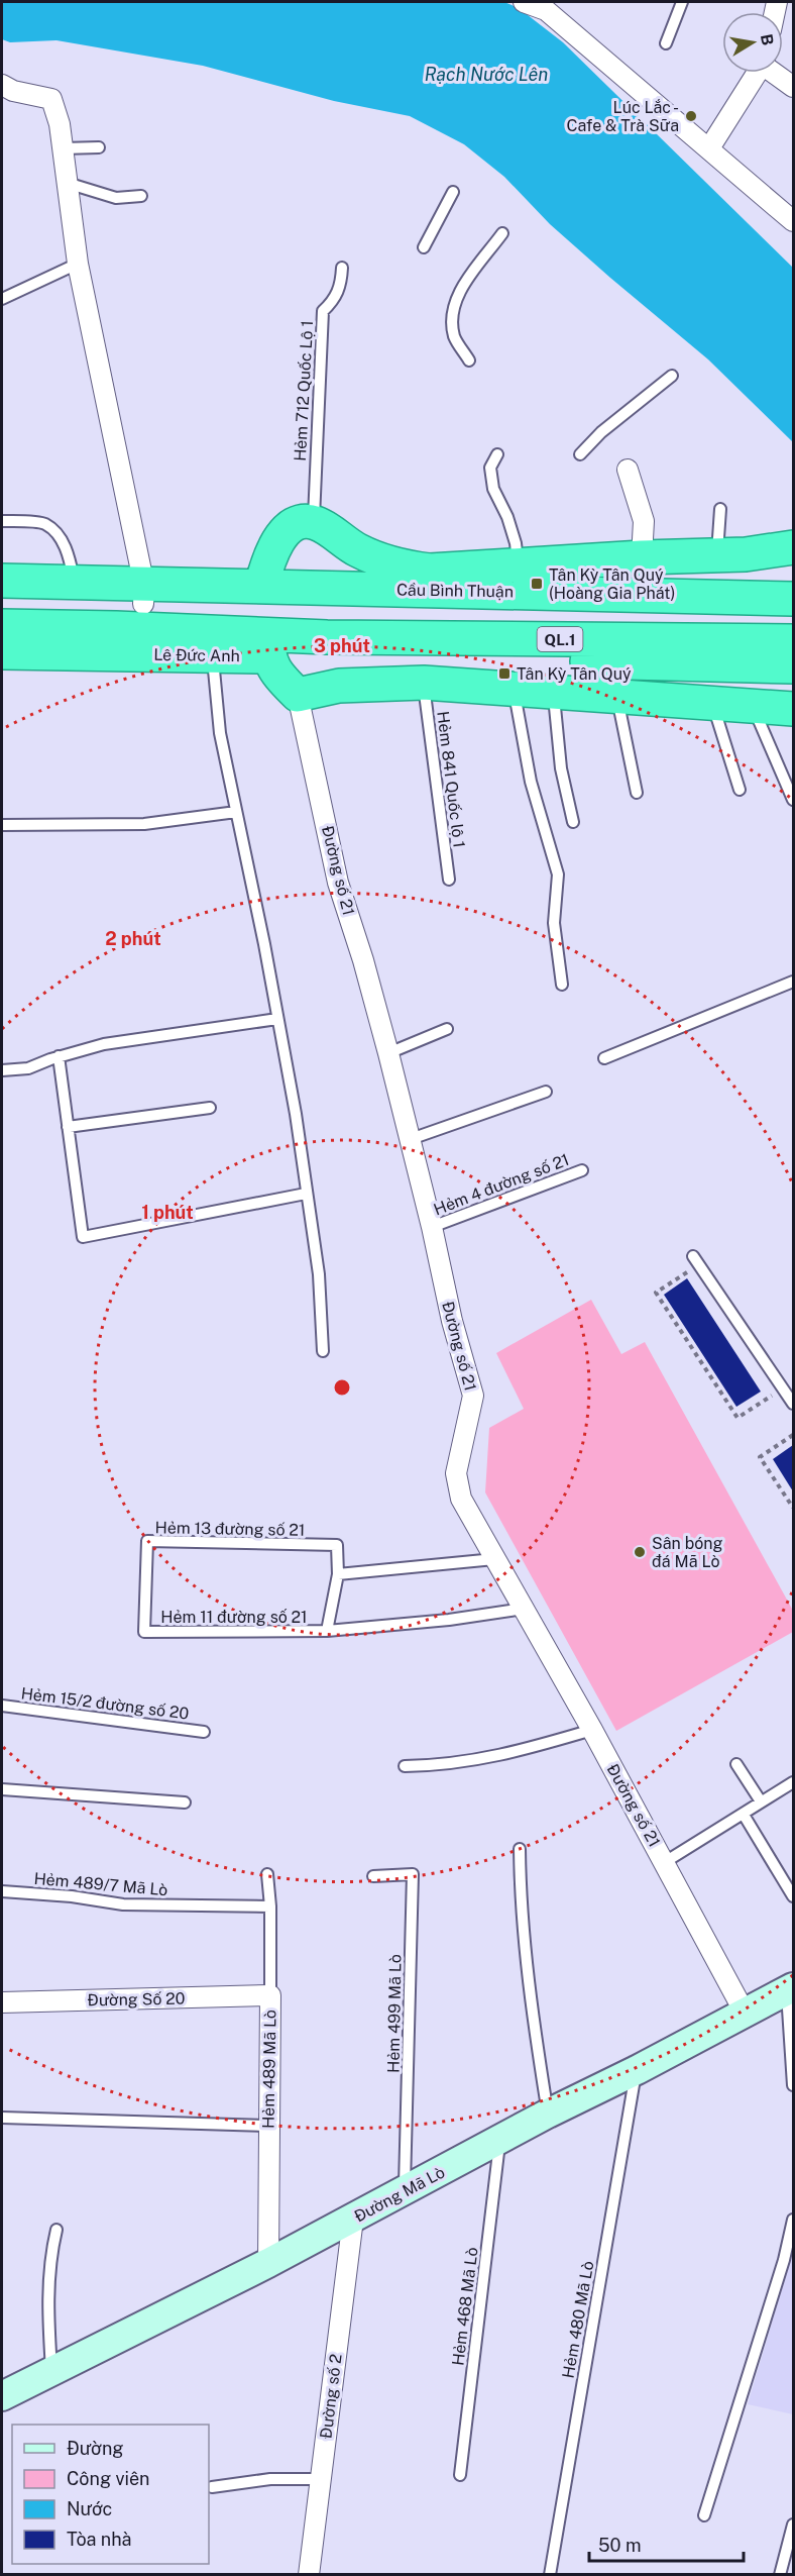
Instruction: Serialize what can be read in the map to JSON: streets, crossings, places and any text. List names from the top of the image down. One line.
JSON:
{"streets":{"highway":["Cầu Bình Thuận","QL.1","Lê Đức Anh"],"main road":["Đường Mã Lò"],"street":["Đường số 21","Đường Số 20","Hẻm 489 Mã Lò","Đường số 2"],"lane":["Hẻm 712 Quốc Lộ 1","Hẻm 841 Quốc lộ 1","Hẻm 4 đường số 21","Hẻm 13 đường số 21","Hẻm 11 đường số 21","Hẻm 15/2 đường số 20","Hẻm 489/7 Mã Lò","Hẻm 499 Mã Lò","Hẻm 468 Mã Lò","Hẻm 480 Mã Lò"]},"crossings":[["Cầu Bình Thuận","QL.1"],["Cầu Bình Thuận","Lê Đức Anh"],["QL.1","Lê Đức Anh"],["Đường số 21","Hẻm 4 đường số 21"],["Đường số 21","Đường Mã Lò"],["Hẻm 13 đường số 21","Hẻm 11 đường số 21"],["Hẻm 489/7 Mã Lò","Hẻm 489 Mã Lò"],["Đường Số 20","Hẻm 489 Mã Lò"],["Hẻm 499 Mã Lò","Đường Mã Lò"],["Hẻm 489 Mã Lò","Đường Mã Lò"],["Đường Mã Lò","Hẻm 468 Mã Lò"],["Đường Mã Lò","Hẻm 480 Mã Lò"],["Đường Mã Lò","Đường số 2"]],"water":["Rạch Nước Lên"],"places":{"other":["Lúc Lắc - Cafe & Trà Sữa","Sân bóng đá Mã Lò"],"transit":["Tân Kỳ Tân Quý (Hoàng Gia Phát)","Tân Kỳ Tân Quý"]},"legend":["Đường","Công viên","Nước","Tòa nhà"],"scale_bar":"50 m","north":"right","rings":["3 phút","2 phút","1 phút"]}
